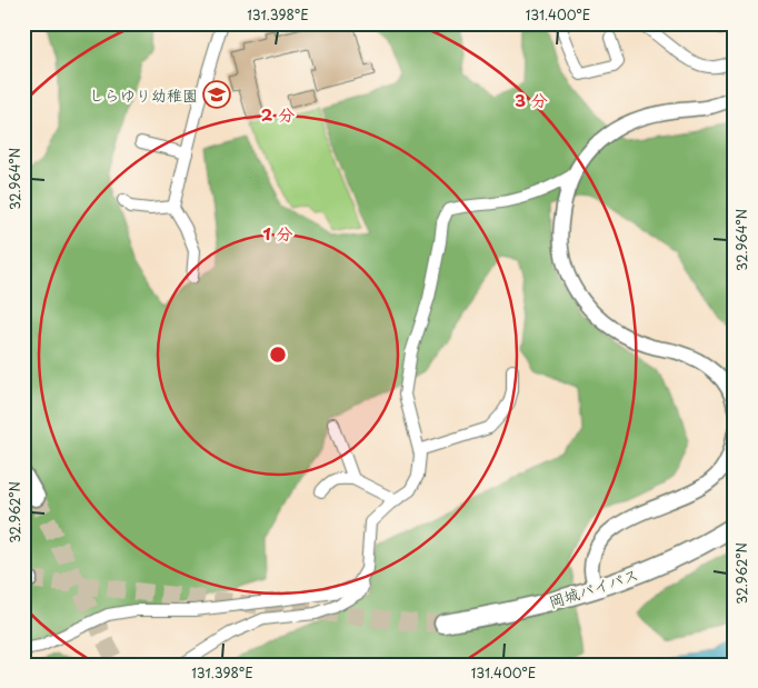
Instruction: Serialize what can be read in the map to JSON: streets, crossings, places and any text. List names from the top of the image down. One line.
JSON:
{"streets":{"main road":["岡城バイパス"]},"places":{"school or university":["しらゆり幼稚園"]},"coordinates":["131.398°E","131.400°E","32.964°N","32.962°N"],"rings":["3 分","2 分","1 分"]}
